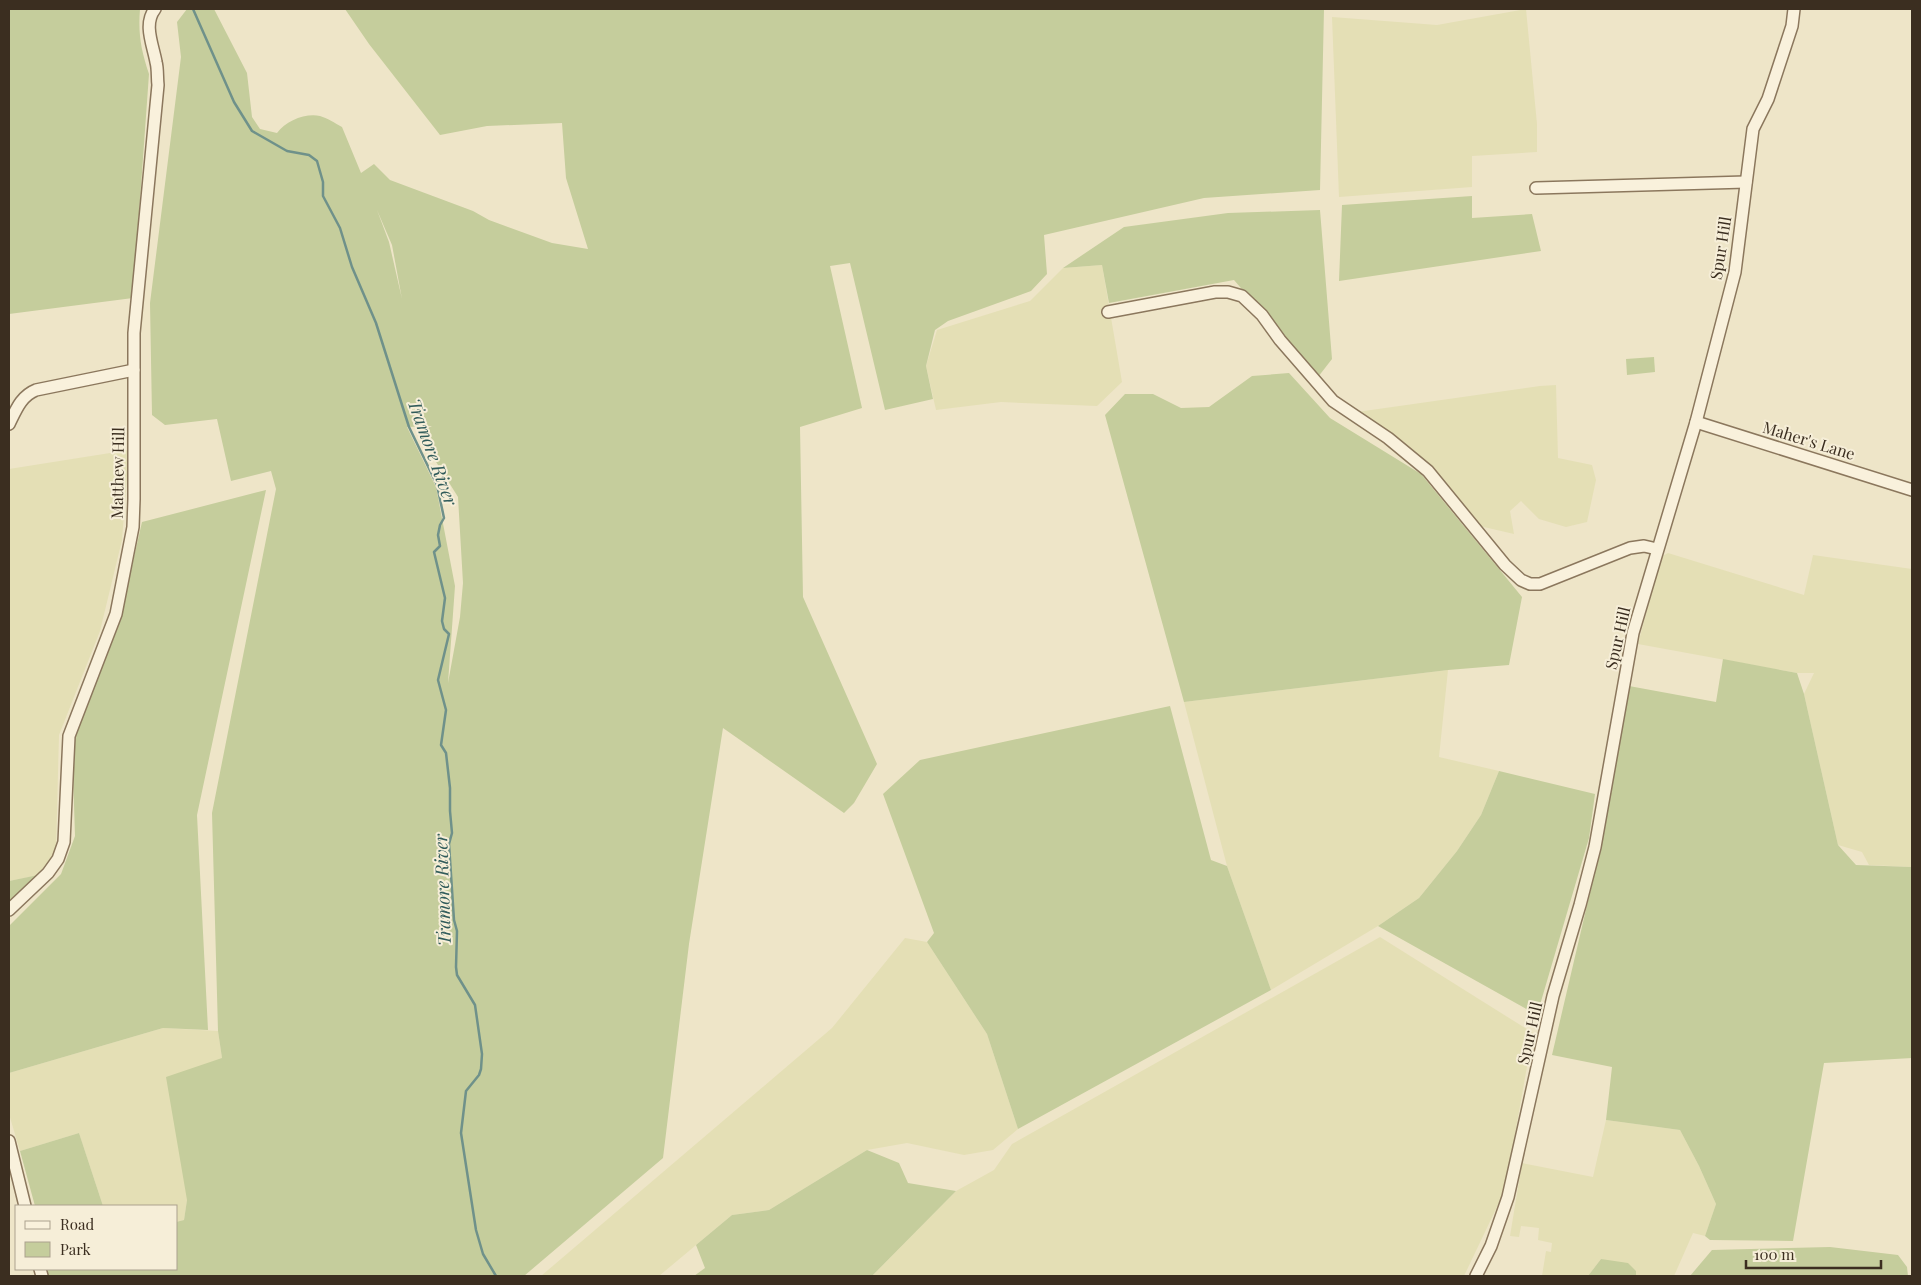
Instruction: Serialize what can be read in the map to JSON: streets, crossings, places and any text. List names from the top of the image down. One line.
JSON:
{"streets":{"street":["Spur Hill","Maher's Lane","Matthew Hill"]},"crossings":[["Spur Hill","Maher's Lane"]],"water":["Tramore River"],"legend":["Road","Park"],"scale_bar":"100 m"}
